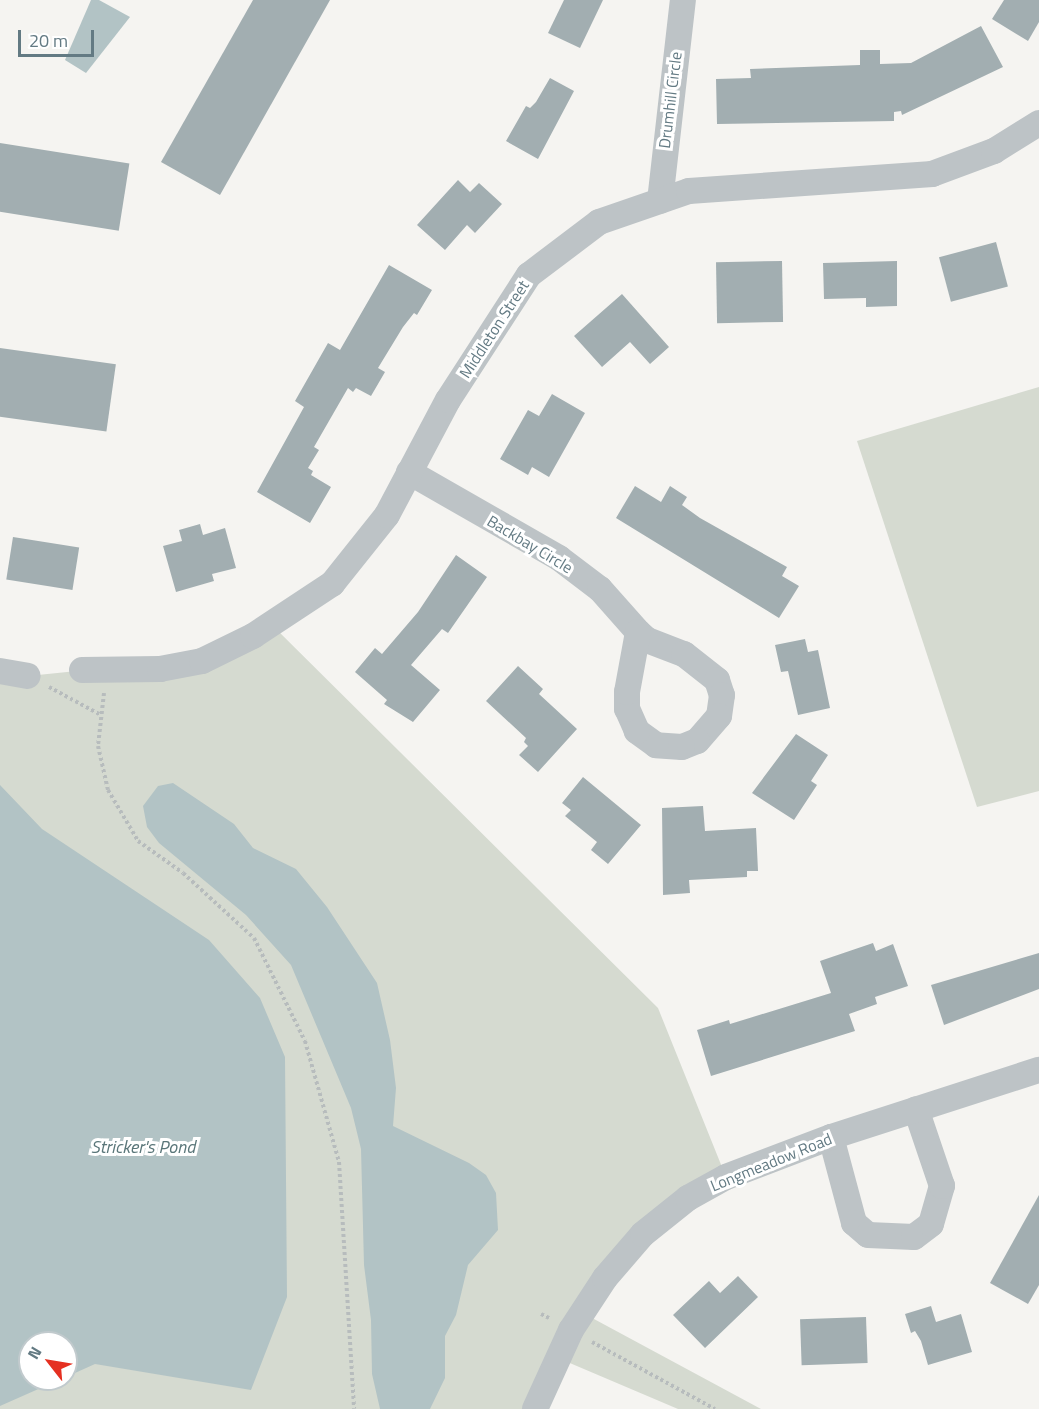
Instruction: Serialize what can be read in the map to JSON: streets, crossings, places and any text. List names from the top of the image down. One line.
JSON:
{"streets":{"street":["Drumhill Circle","Middleton Street","Backbay Circle","Longmeadow Road"]},"crossings":[["Drumhill Circle","Middleton Street"],["Middleton Street","Backbay Circle"]],"water":["Stricker's Pond"],"scale_bar":"20 m","north":"top left"}
